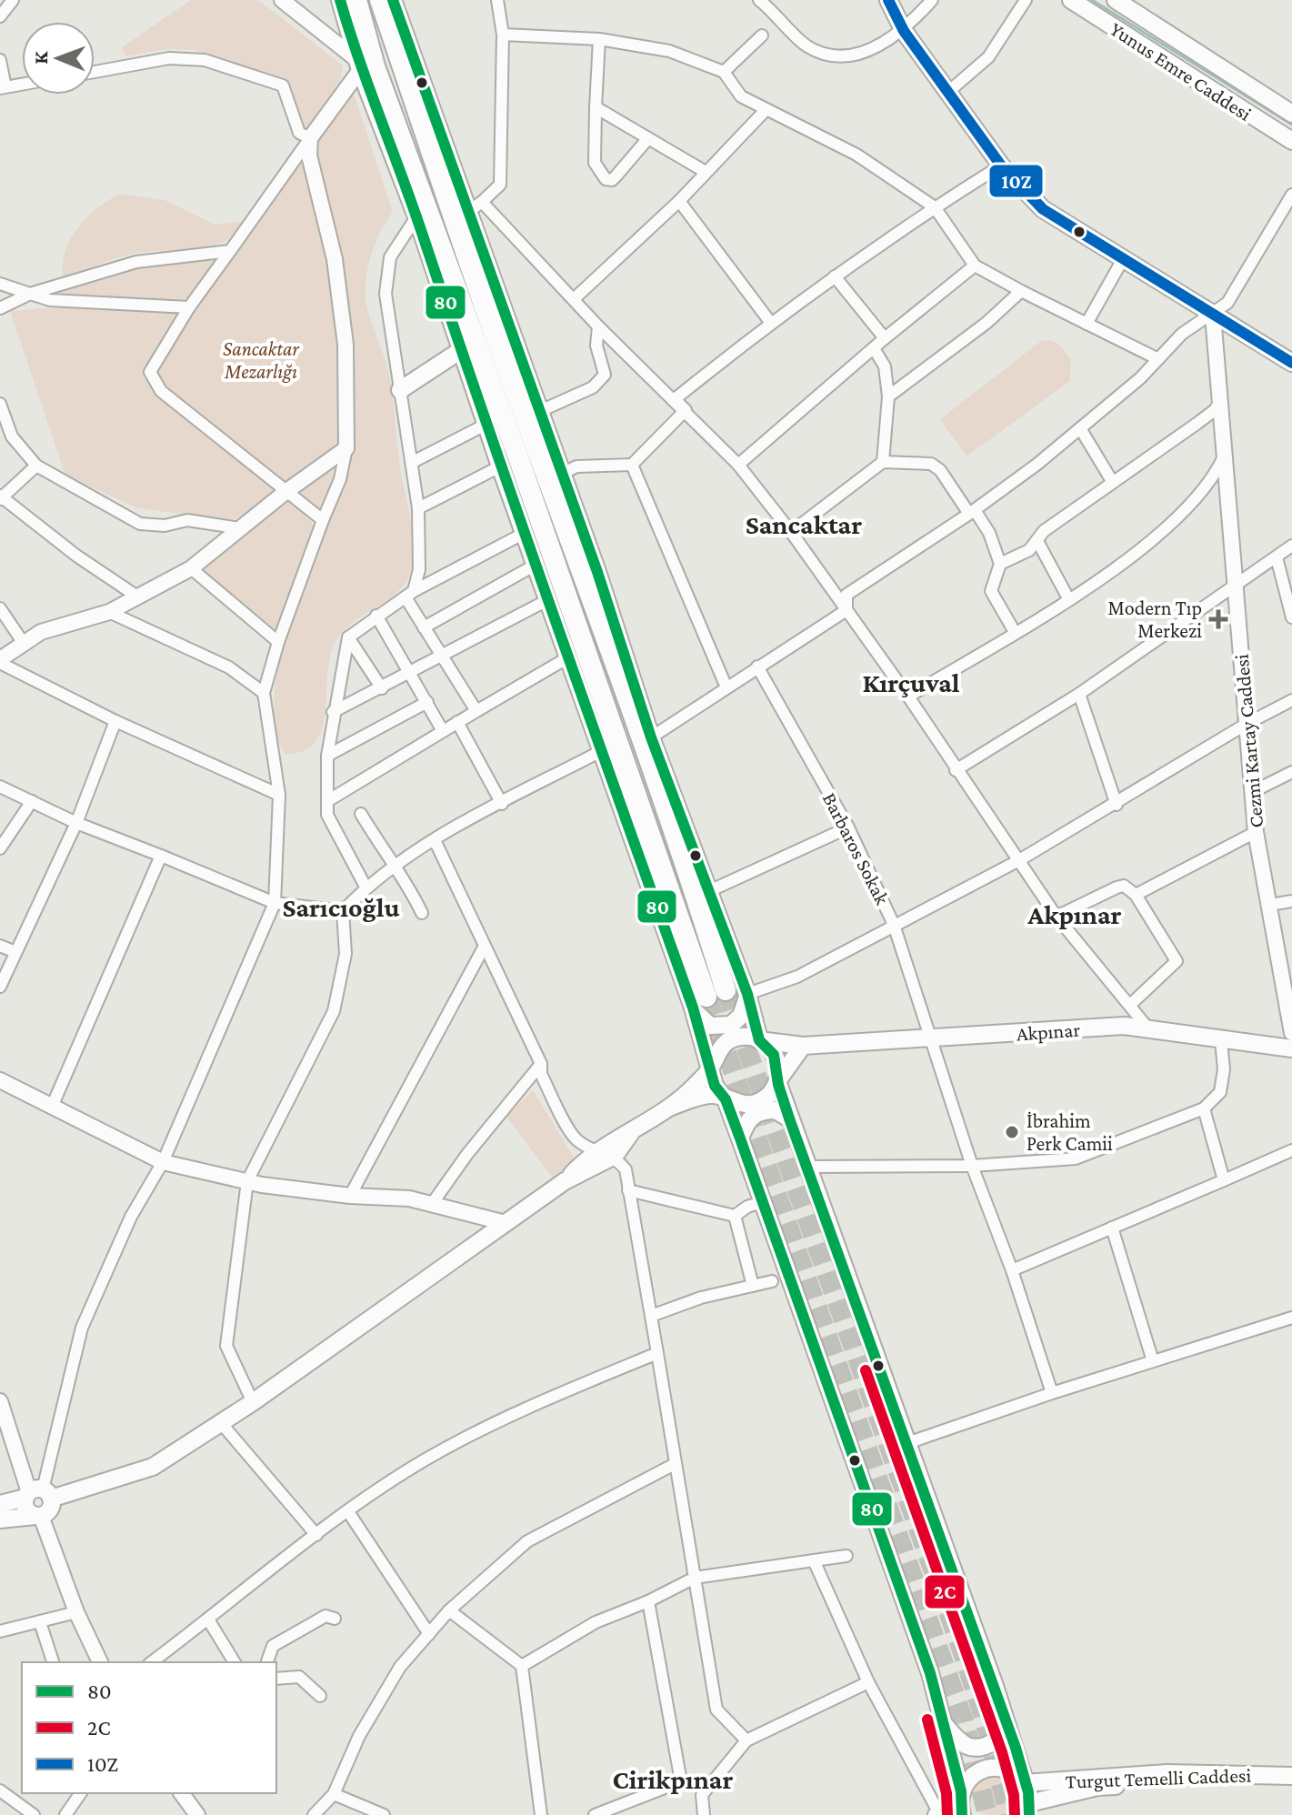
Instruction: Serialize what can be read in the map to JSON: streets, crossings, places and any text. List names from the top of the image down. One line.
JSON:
{"streets":{"main road":["Yunus Emre Caddesi","Akpınar","Turgut Temelli Caddesi"],"street":["Cezmi Kartay Caddesi","Barbaros Sokak"]},"crossings":[["Barbaros Sokak","Akpınar"]],"districts":["Sancaktar","Kırçuval","Sarıcıoğlu","Akpınar","Cirikpınar"],"parks":["Sancaktar Mezarlığı"],"places":{"health":["Modern Tıp Merkezi"],"other":["İbrahim Perk Camii"]},"lines":["transit line 80","transit line 10Z","transit line 2C"],"legend":["80","2C","10Z"],"north":"left"}
